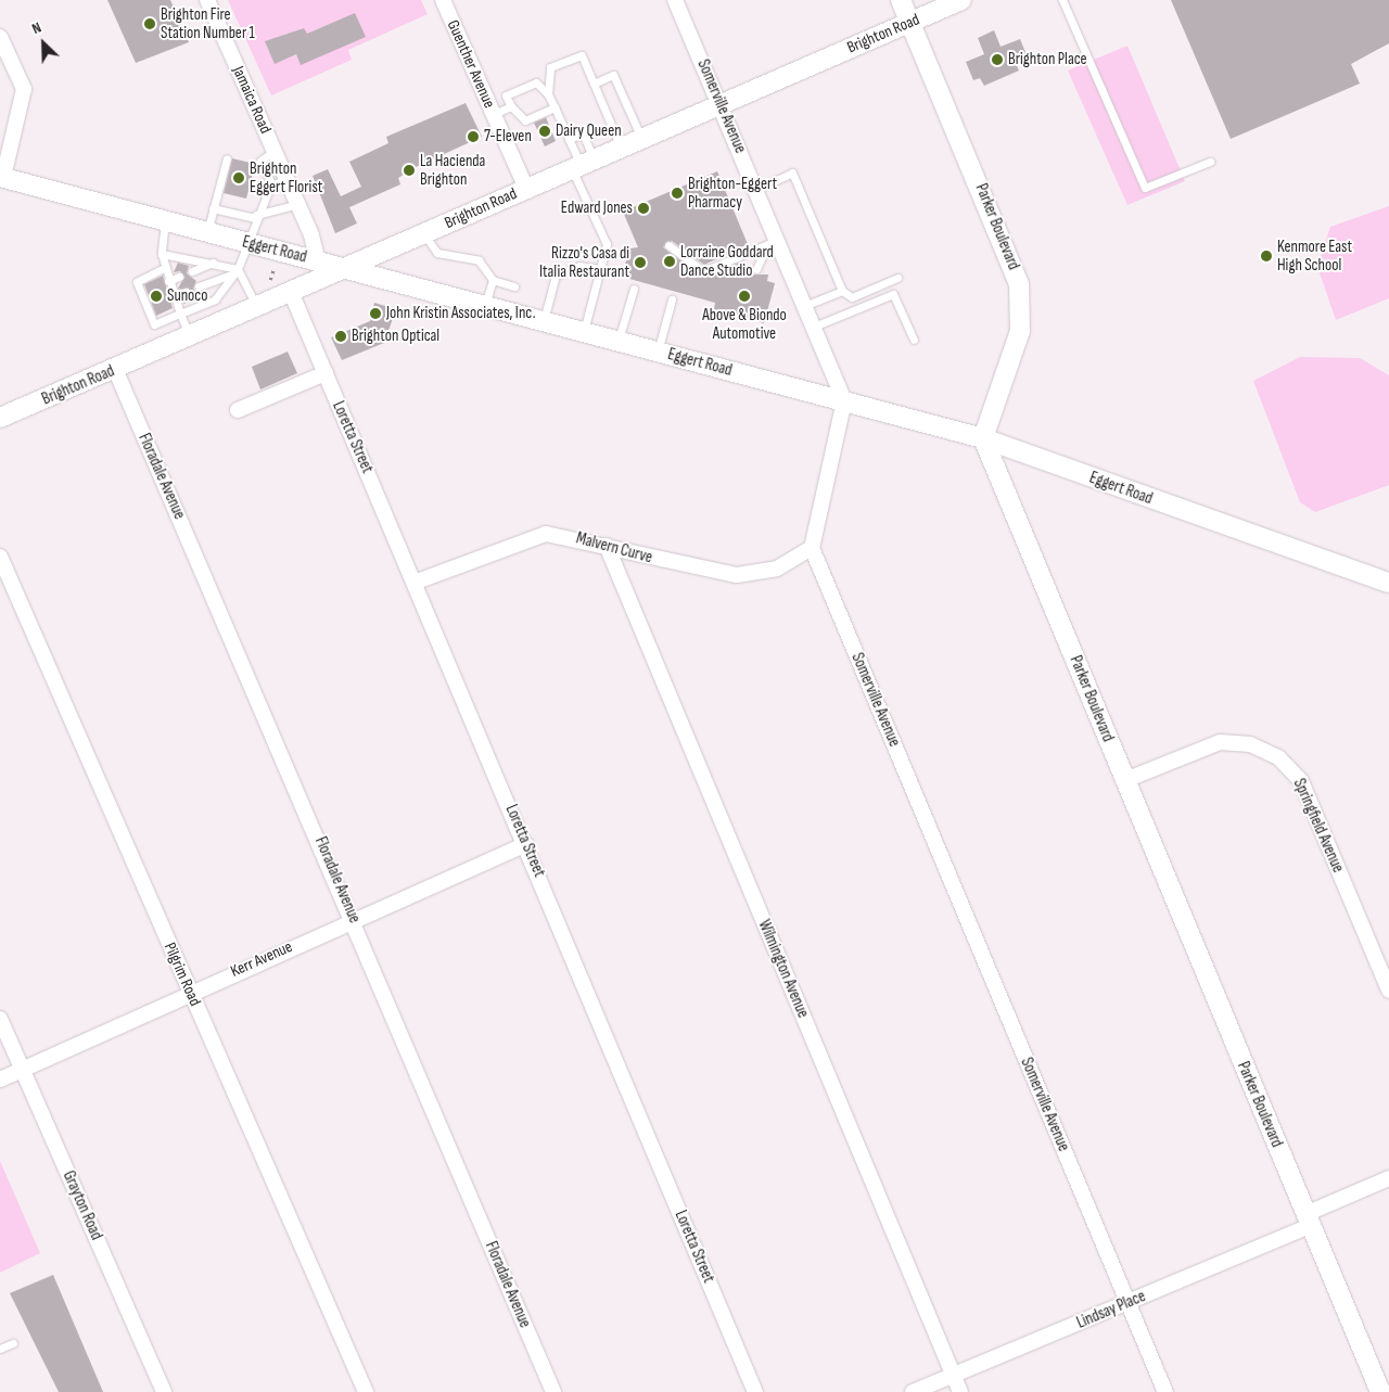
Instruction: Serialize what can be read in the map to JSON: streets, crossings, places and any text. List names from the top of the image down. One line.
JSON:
{"streets":{"street":["Brighton Road","Guenther Avenue","Jamaica Road","Somerville Avenue","Parker Boulevard","Eggert Road","Loretta Street","Floradale Avenue","Malvern Curve","Springfield Avenue","Kerr Avenue","Wilmington Avenue","Pilgrim Road","Grayton Road","Lindsay Place"]},"crossings":[["Brighton Road","Guenther Avenue"],["Brighton Road","Somerville Avenue"],["Brighton Road","Parker Boulevard"],["Brighton Road","Eggert Road"],["Brighton Road","Loretta Street"],["Brighton Road","Floradale Avenue"],["Jamaica Road","Eggert Road"],["Somerville Avenue","Eggert Road"],["Somerville Avenue","Malvern Curve"],["Somerville Avenue","Lindsay Place"],["Parker Boulevard","Eggert Road"],["Parker Boulevard","Springfield Avenue"],["Parker Boulevard","Lindsay Place"],["Loretta Street","Malvern Curve"],["Loretta Street","Kerr Avenue"],["Floradale Avenue","Kerr Avenue"],["Malvern Curve","Wilmington Avenue"],["Kerr Avenue","Pilgrim Road"],["Kerr Avenue","Grayton Road"],["Wilmington Avenue","Lindsay Place"]],"places":["Brighton Fire Station Number 1","Brighton Place","Dairy Queen","7-Eleven","La Hacienda Brighton","Brighton Eggert Florist","Brighton-Eggert Pharmacy","Edward Jones","Kenmore East High School","Lorraine Goddard Dance Studio","Rizzo's Casa di Italia Restaurant","Sunoco","Above & Biondo Automotive","John Kristin Associates, Inc.","Brighton Optical"],"north":"top left"}
